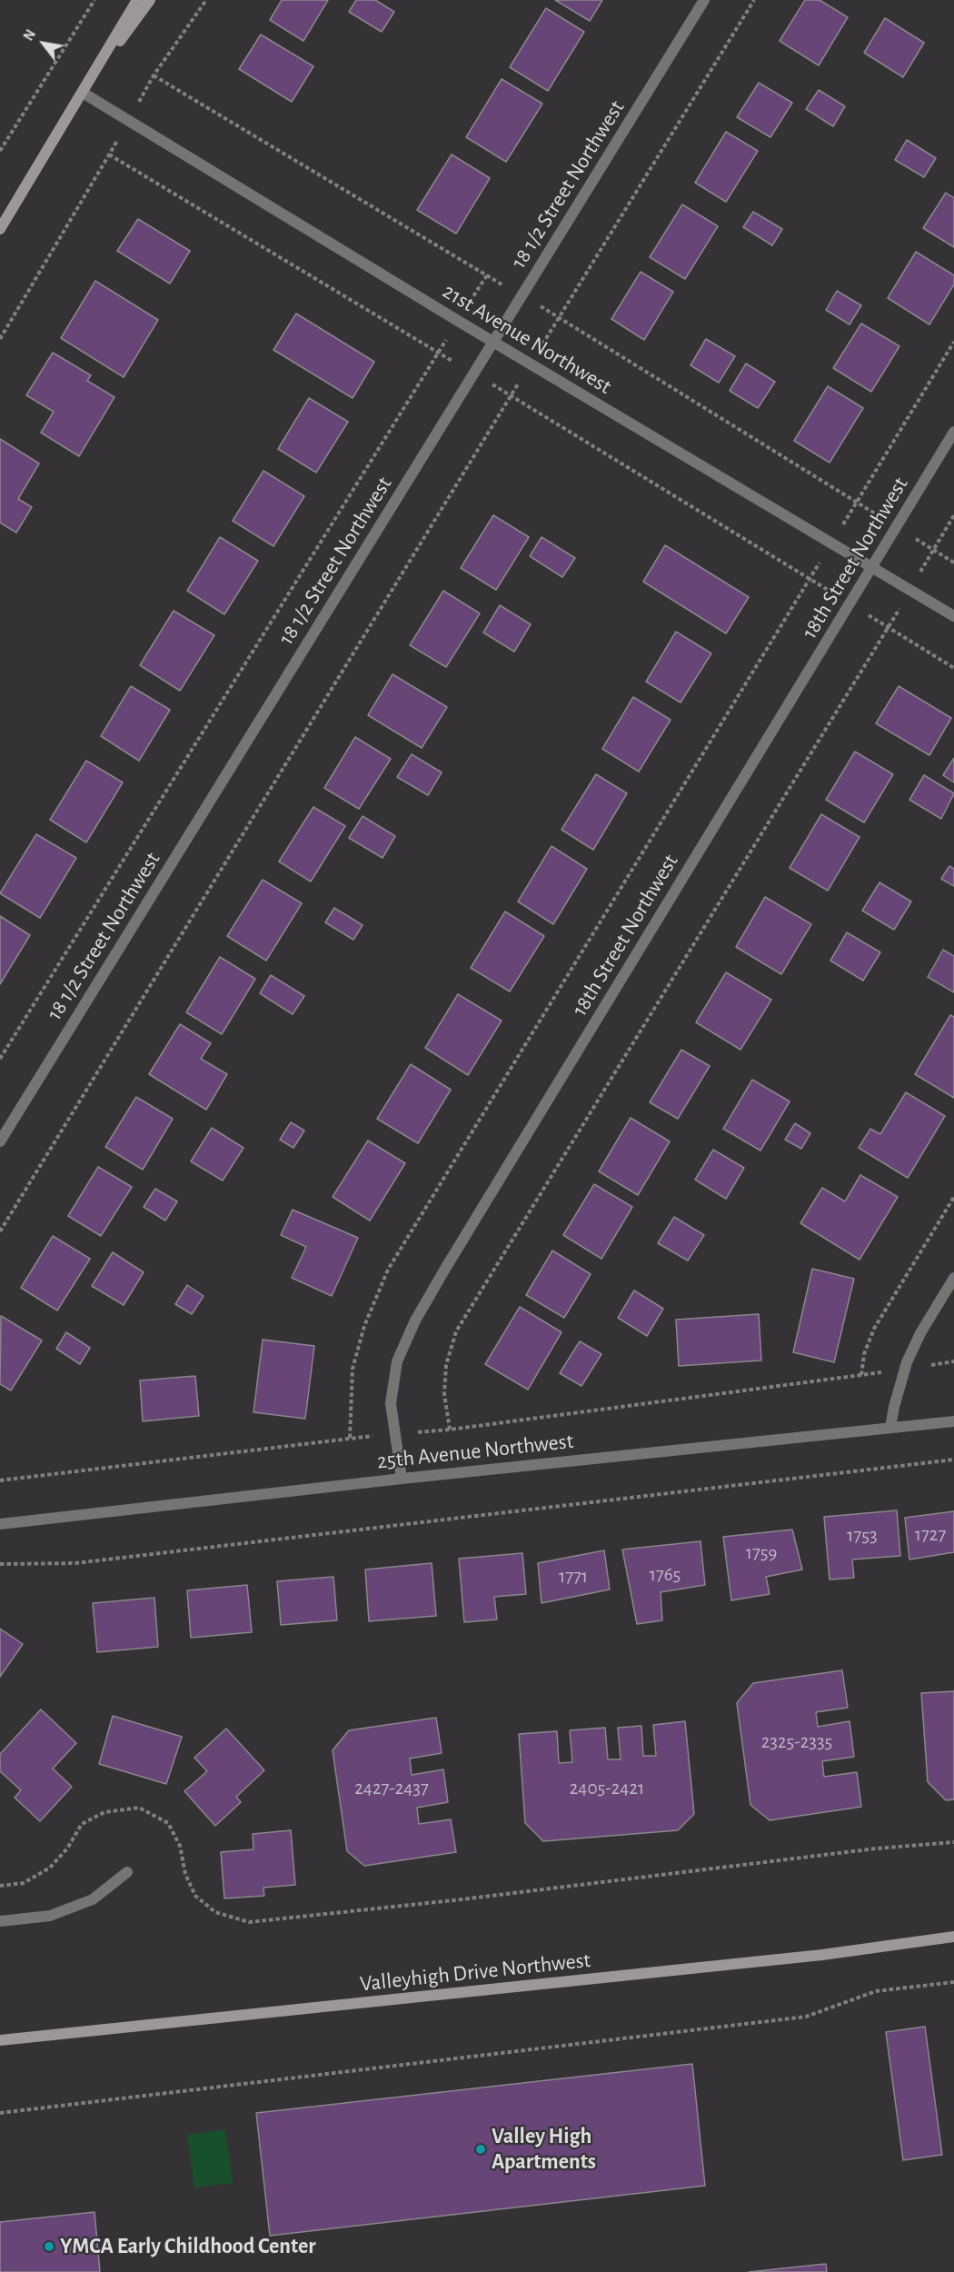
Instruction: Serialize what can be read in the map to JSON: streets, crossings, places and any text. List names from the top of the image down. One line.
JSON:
{"streets":{"main road":["Valleyhigh Drive Northwest"],"street":["18 1/2 Street Northwest","21st Avenue Northwest","18th Street Northwest","25th Avenue Northwest"]},"crossings":[["18 1/2 Street Northwest","21st Avenue Northwest"],["21st Avenue Northwest","18th Street Northwest"],["18th Street Northwest","25th Avenue Northwest"]],"places":["Valley High Apartments","YMCA Early Childhood Center"],"house_numbers":["1727","1753","1759","1765","1771","2325-2335","2427-2437","2405-2421"],"north":"top left"}
